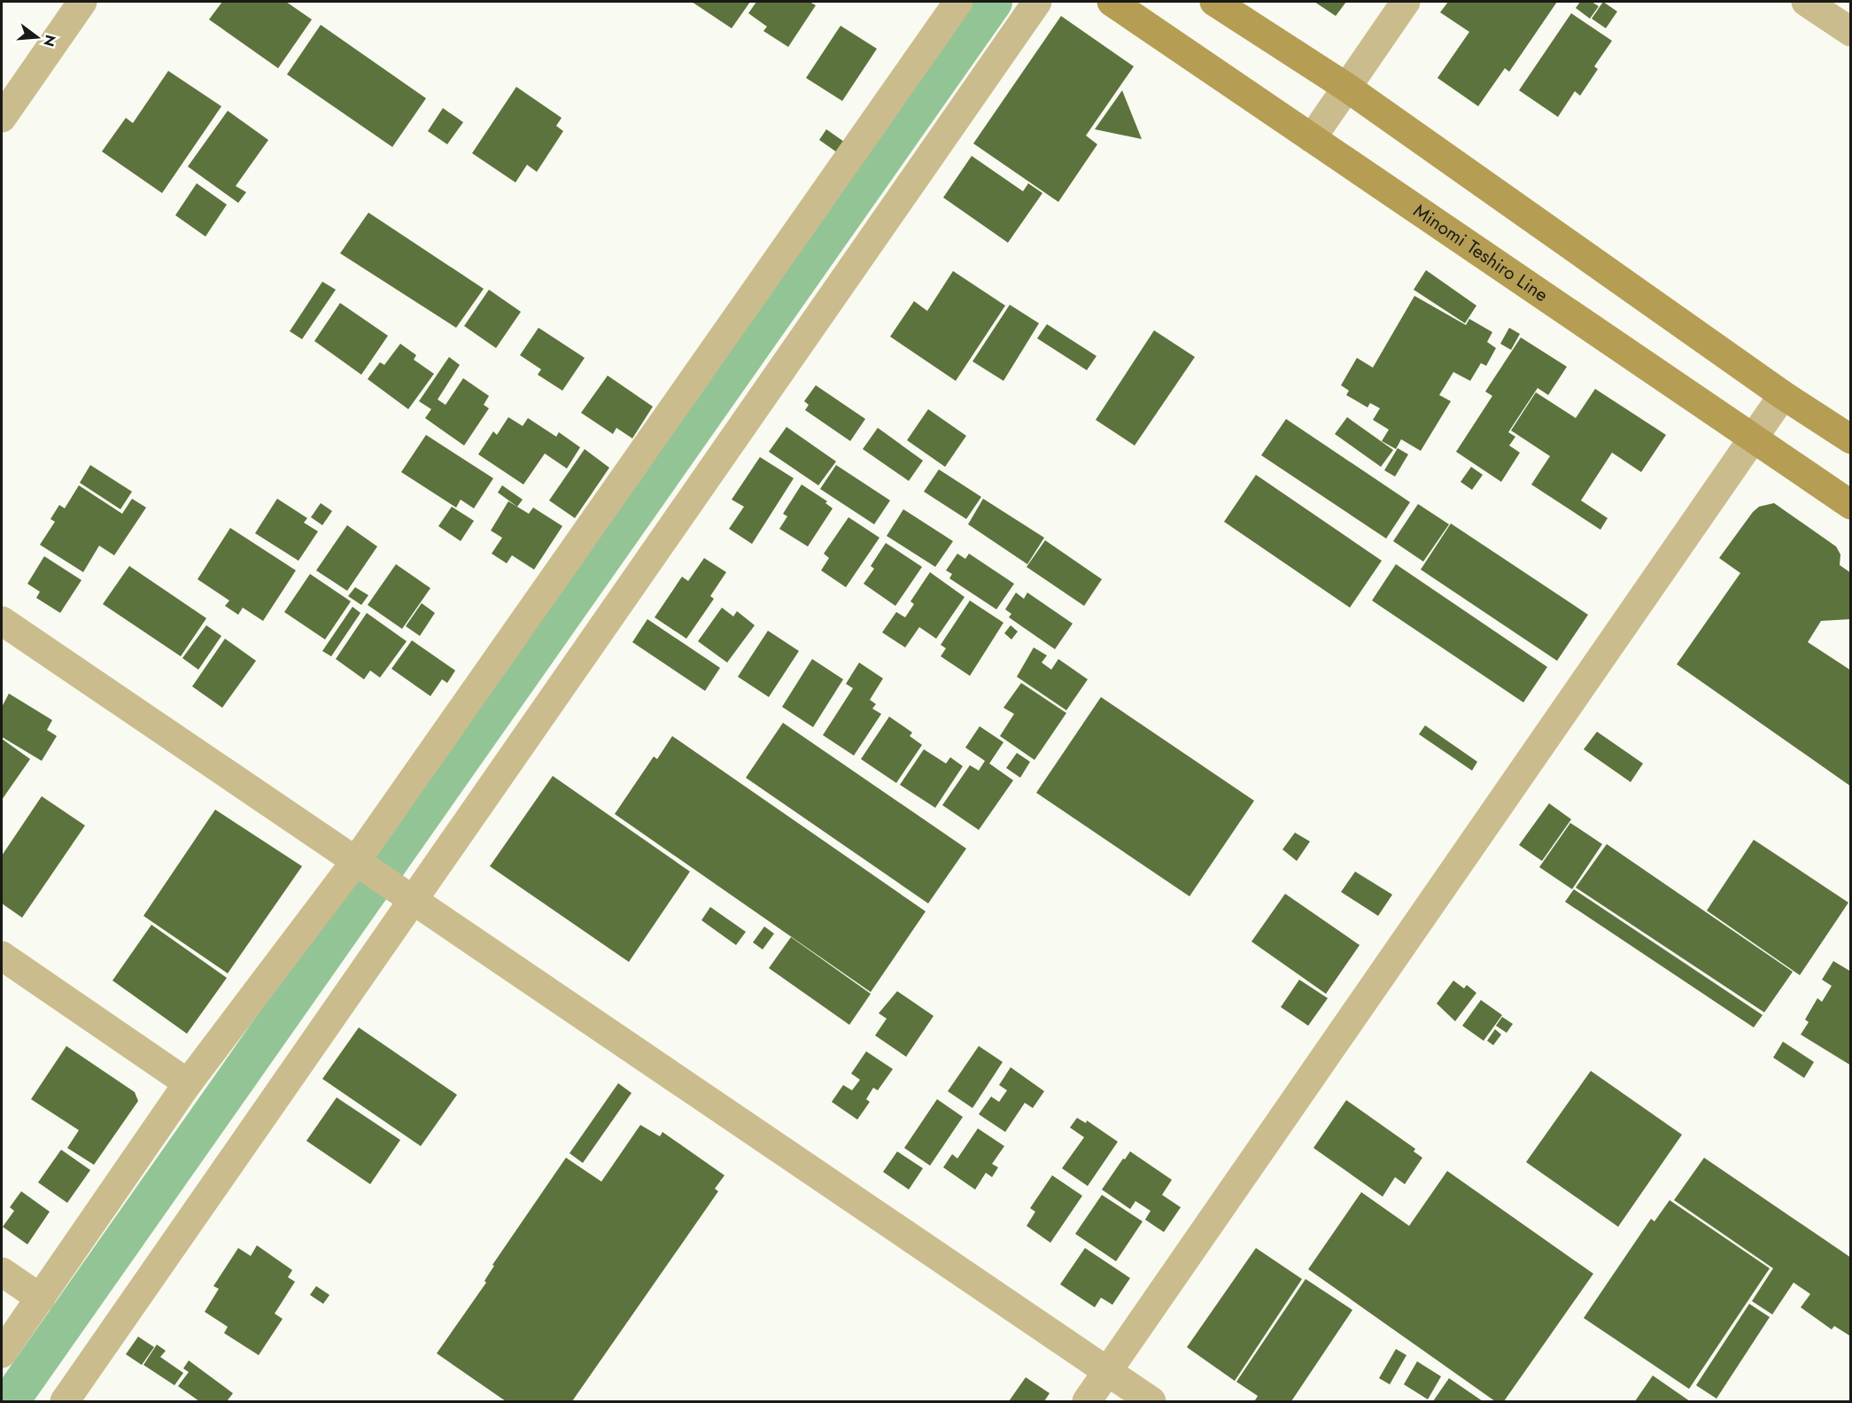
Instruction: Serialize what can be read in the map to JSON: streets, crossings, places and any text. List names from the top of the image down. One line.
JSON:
{"streets":{"main road":["Minomi Teshiro Line"]},"north":"right"}
